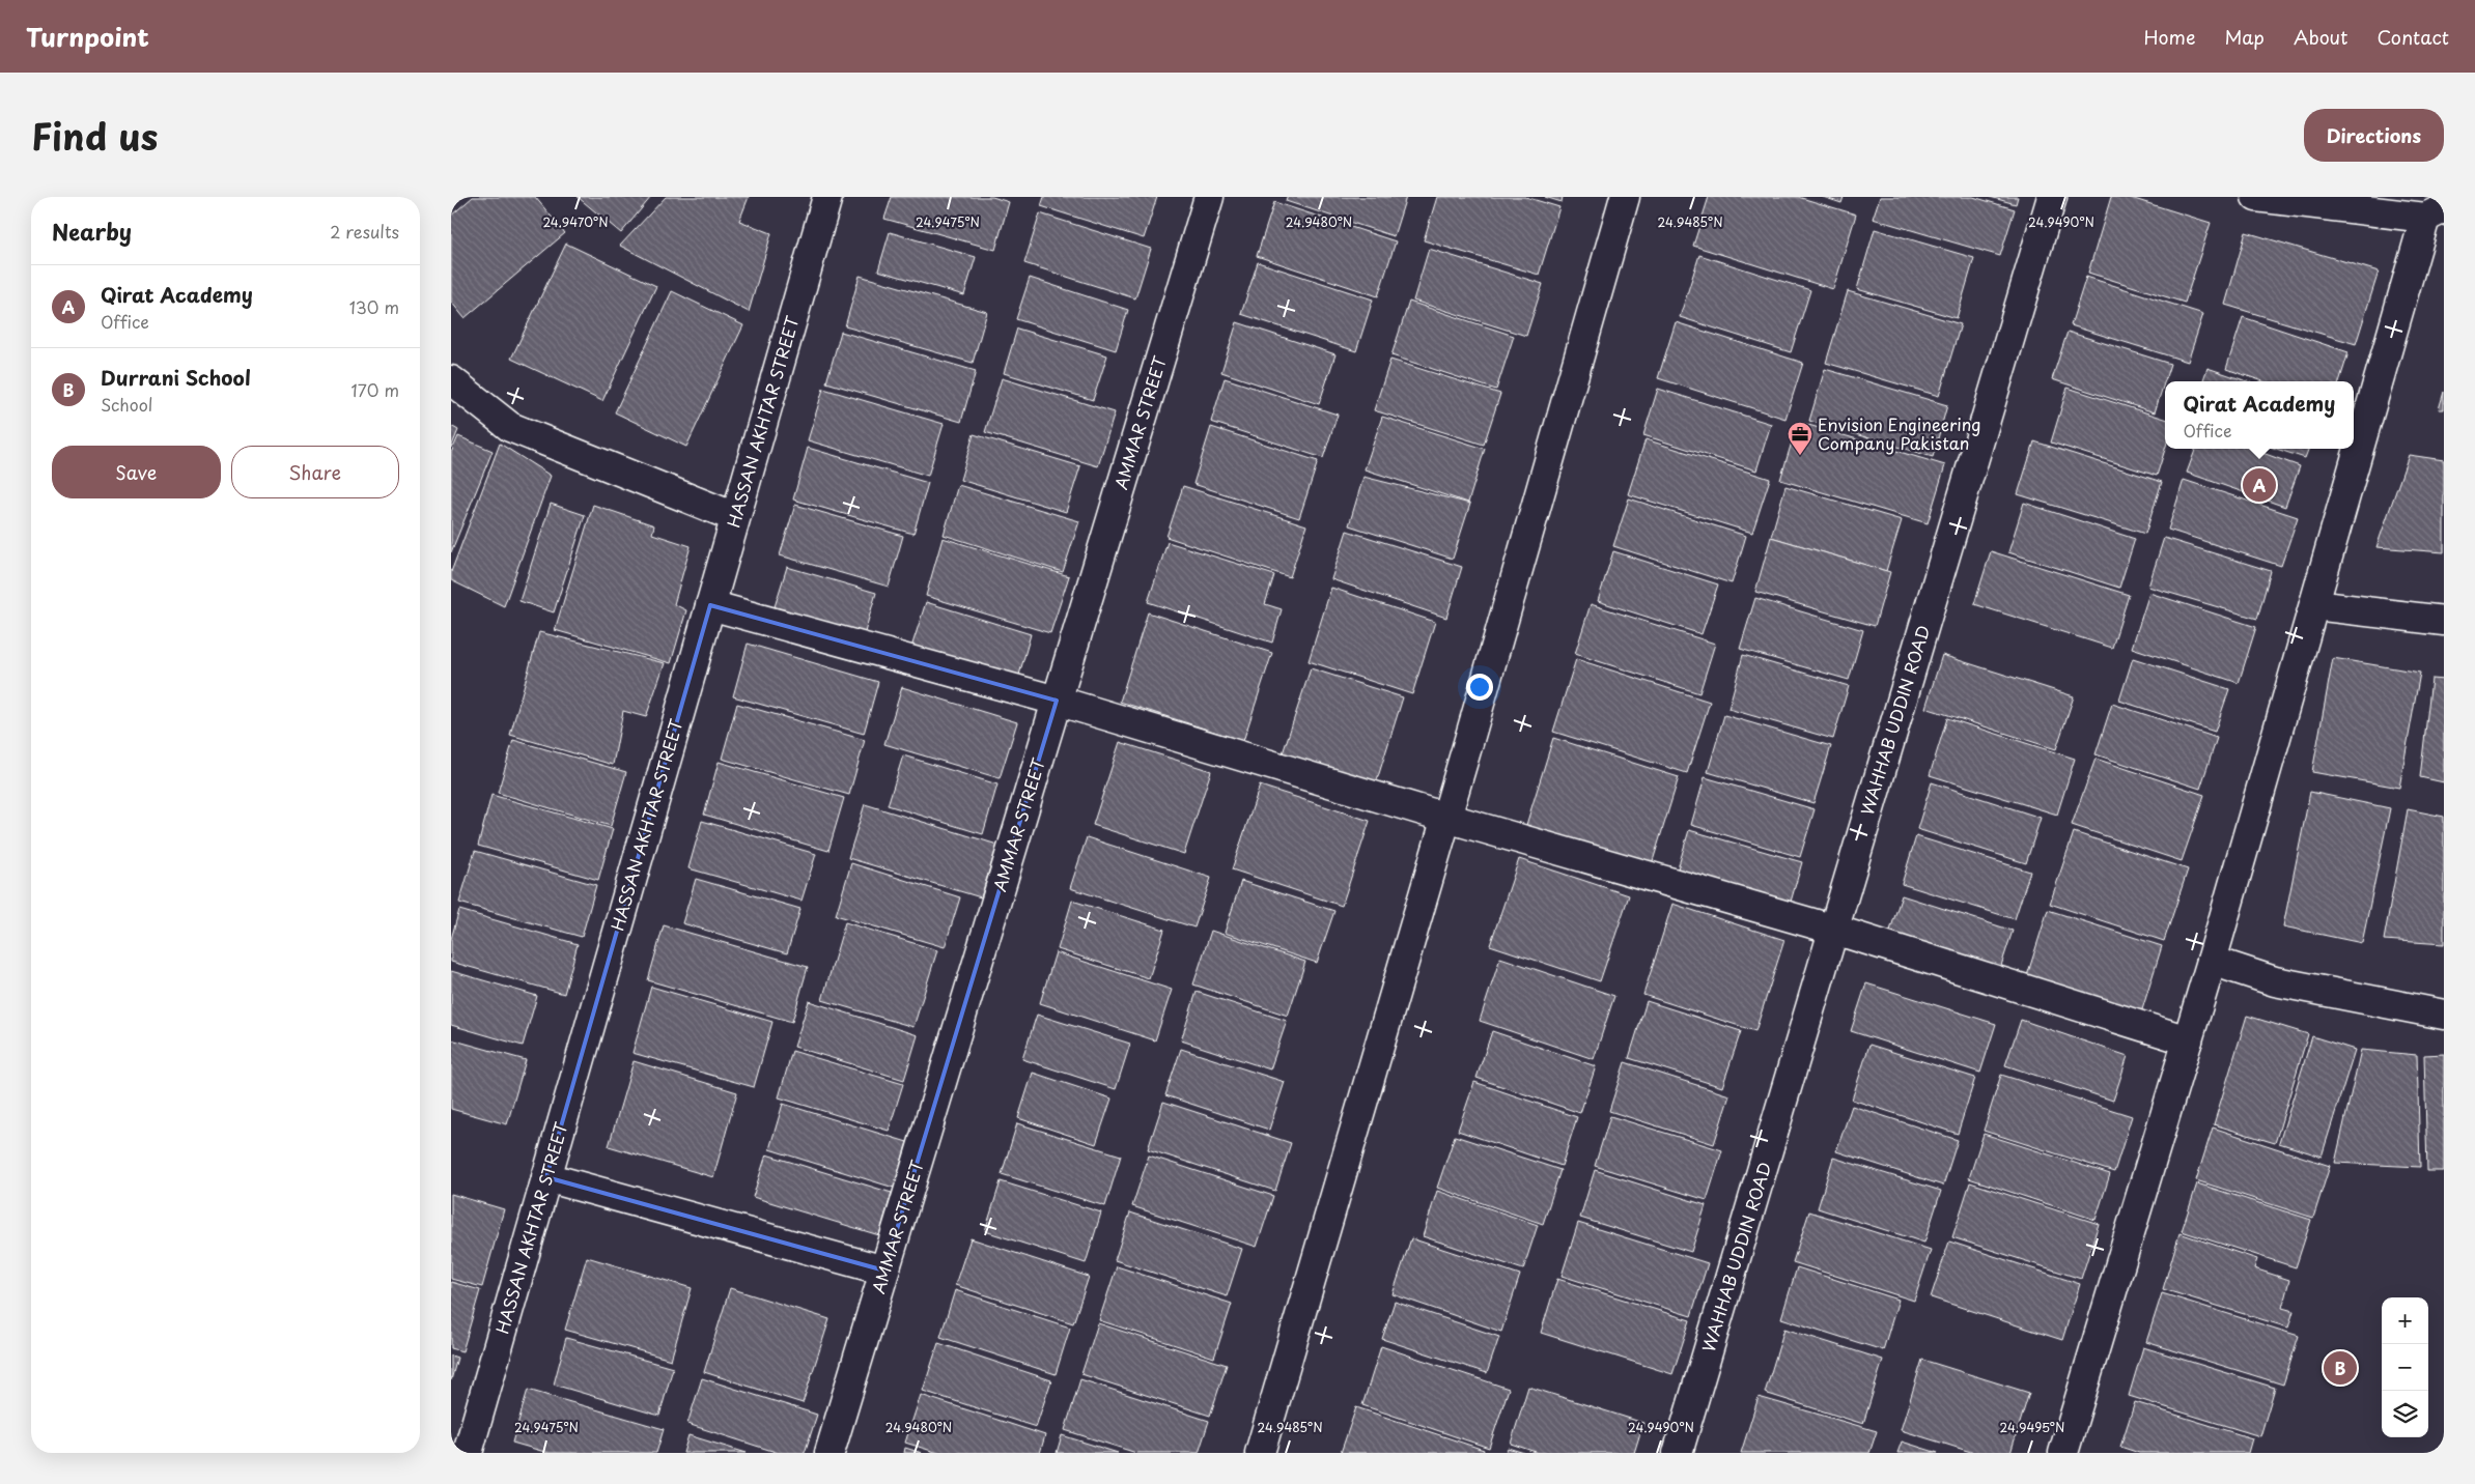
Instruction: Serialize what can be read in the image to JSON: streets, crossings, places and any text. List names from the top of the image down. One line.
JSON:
{"streets":{"street":["HASSAN AKHTAR STREET","AMMAR STREET","WAHHAB UDDIN ROAD"]},"places":{"office":["Envision Engineering Company Pakistan"]},"page":{"header":"Turnpoint","nav":["Home","Map","About","Contact"],"title":"Find us","buttons":["Directions",["Save","Share"]],"heading":["Nearby","2 results"],"list":[{"mark":"A","name":"Qirat Academy","note":"Office","value":"130 m"},{"mark":"B","name":"Durrani School","note":"School","value":"170 m"}],"popup":["Qirat Academy","Office"],"pins":["A","B"],"map_buttons":["+","−"]},"coordinates":["24.9470°N","24.9475°N","24.9480°N","24.9485°N","24.9490°N","24.9495°N"]}
